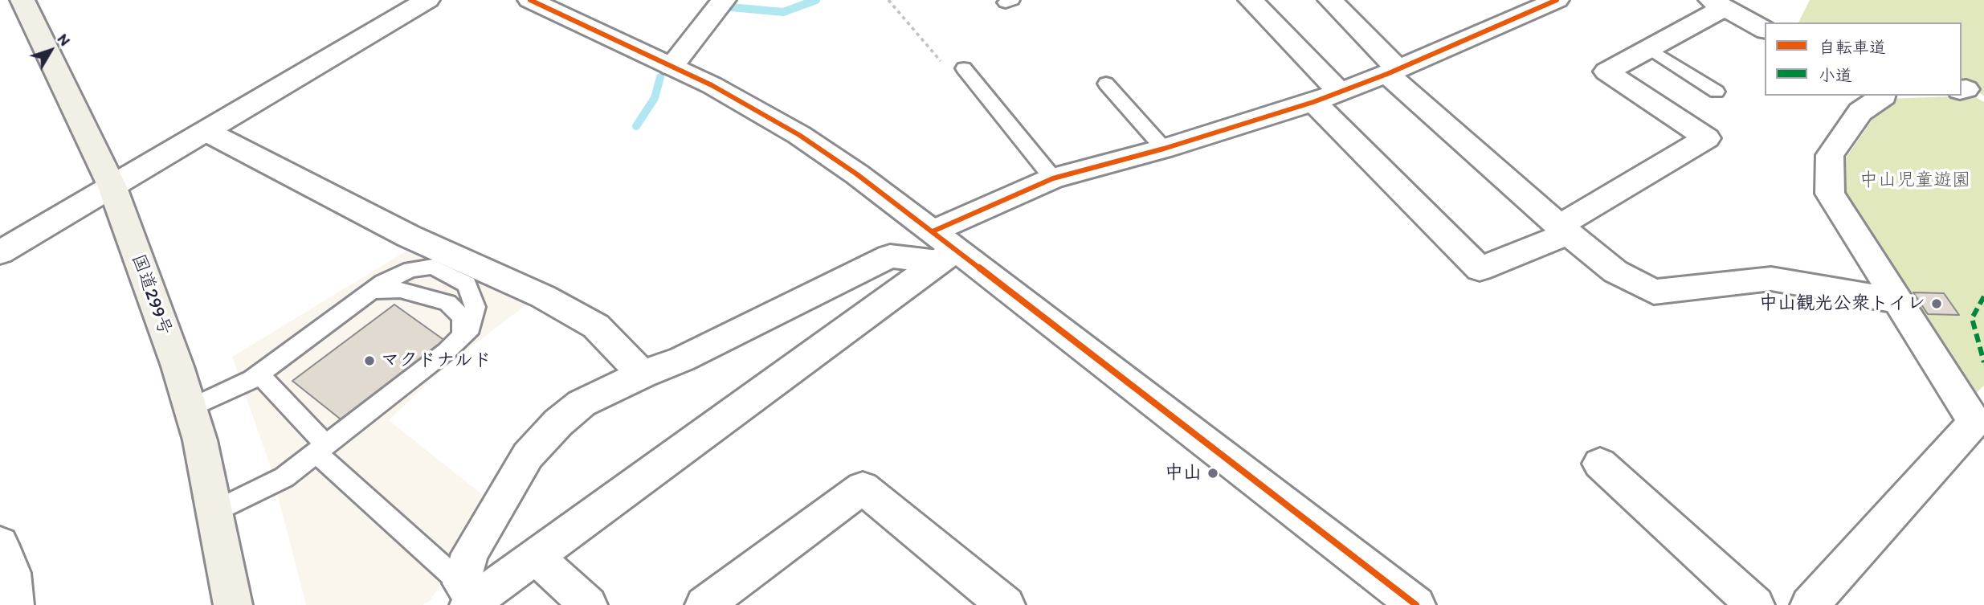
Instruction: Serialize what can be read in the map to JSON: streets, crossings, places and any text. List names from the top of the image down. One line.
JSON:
{"streets":{"highway":["国道299号"]},"parks":["中山児童遊園"],"places":["中山観光公衆トイレ","マクドナルド","中山"],"legend":["自転車道","小道"],"north":"top right"}
